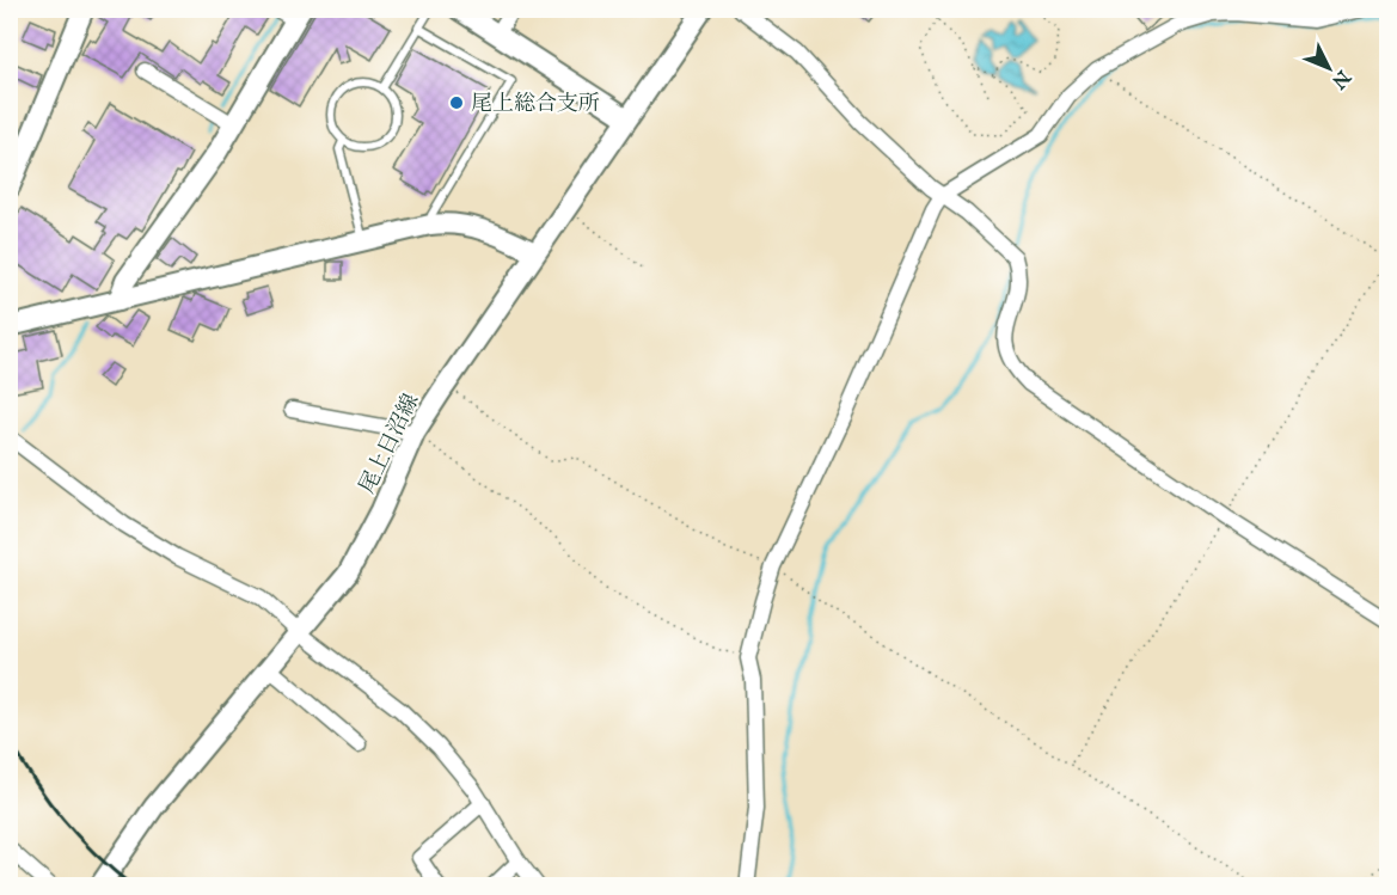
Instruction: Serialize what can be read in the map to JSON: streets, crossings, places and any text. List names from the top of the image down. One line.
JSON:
{"streets":{"street":["尾上日沼線"]},"places":["尾上総合支所"],"north":"bottom right"}
